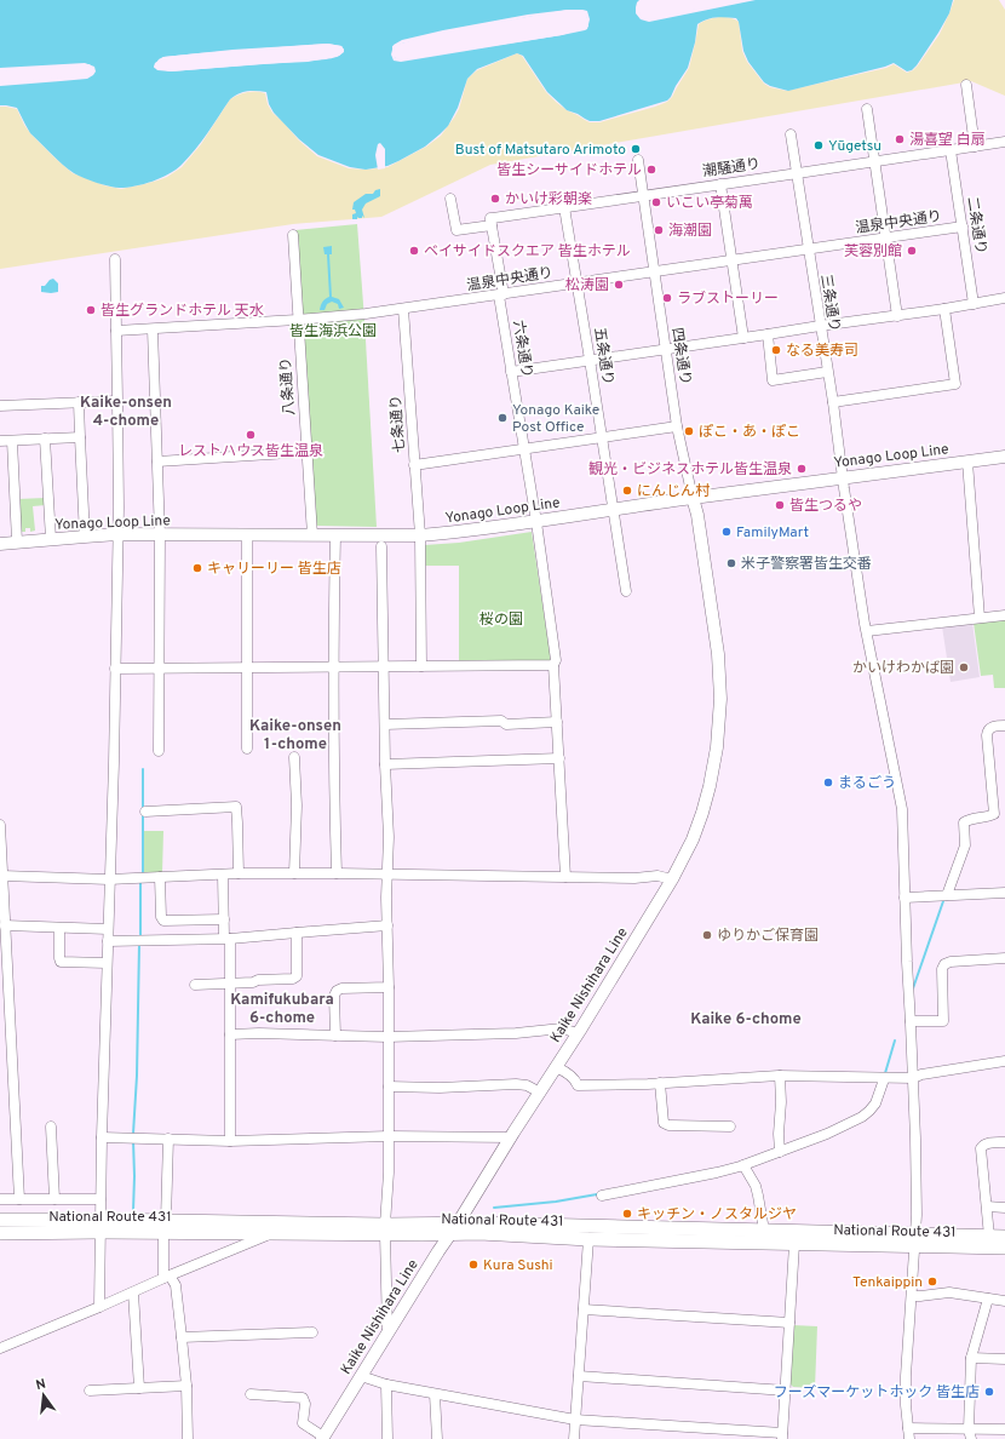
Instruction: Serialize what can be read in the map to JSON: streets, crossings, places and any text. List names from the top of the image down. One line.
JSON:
{"streets":{"highway":["National Route 431"],"main road":["Yonago Loop Line","Kaike Nishihara Line"],"street":["潮騒通り","温泉中央通り","二条通り","三条通り","六条通り","五条通り","四条通り","八条通り","七条通り"]},"crossings":[["潮騒通り","二条通り"],["潮騒通り","三条通り"],["潮騒通り","六条通り"],["潮騒通り","五条通り"],["潮騒通り","四条通り"],["温泉中央通り","二条通り"],["温泉中央通り","三条通り"],["温泉中央通り","六条通り"],["温泉中央通り","五条通り"],["温泉中央通り","四条通り"],["温泉中央通り","八条通り"],["温泉中央通り","七条通り"],["三条通り","Yonago Loop Line"],["三条通り","National Route 431"],["六条通り","Yonago Loop Line"],["五条通り","Yonago Loop Line"],["四条通り","Yonago Loop Line"],["四条通り","Kaike Nishihara Line"],["八条通り","Yonago Loop Line"],["七条通り","Yonago Loop Line"],["Yonago Loop Line","Kaike Nishihara Line"],["Kaike Nishihara Line","National Route 431"]],"districts":["Kaike-onsen 4-chome","Kaike-onsen 1-chome","Kamifukubara 6-chome","Kaike 6-chome"],"parks":["皆生海浜公園","桜の園"],"places":["湯喜望 白扇","Yūgetsu","Bust of Matsutaro Arimoto","皆生シーサイドホテル","かいけ彩朝楽","いこい亭菊萬","海潮園","ベイサイドスクエア 皆生ホテル","芙蓉別館","松涛園","ラブストーリー","皆生グランドホテル 天水","なる美寿司","Yonago Kaike Post Office","ぽこ・あ・ぽこ","レストハウス皆生温泉","観光・ビジネスホテル皆生温泉","にんじん村","皆生つるや","FamilyMart","米子警察署皆生交番","キャリーリー 皆生店","かいけわかば園","まるごう","ゆりかご保育園","キッチン・ノスタルジヤ","Kura Sushi","Tenkaippin","フーズマーケットホック 皆生店"],"north":"top"}
